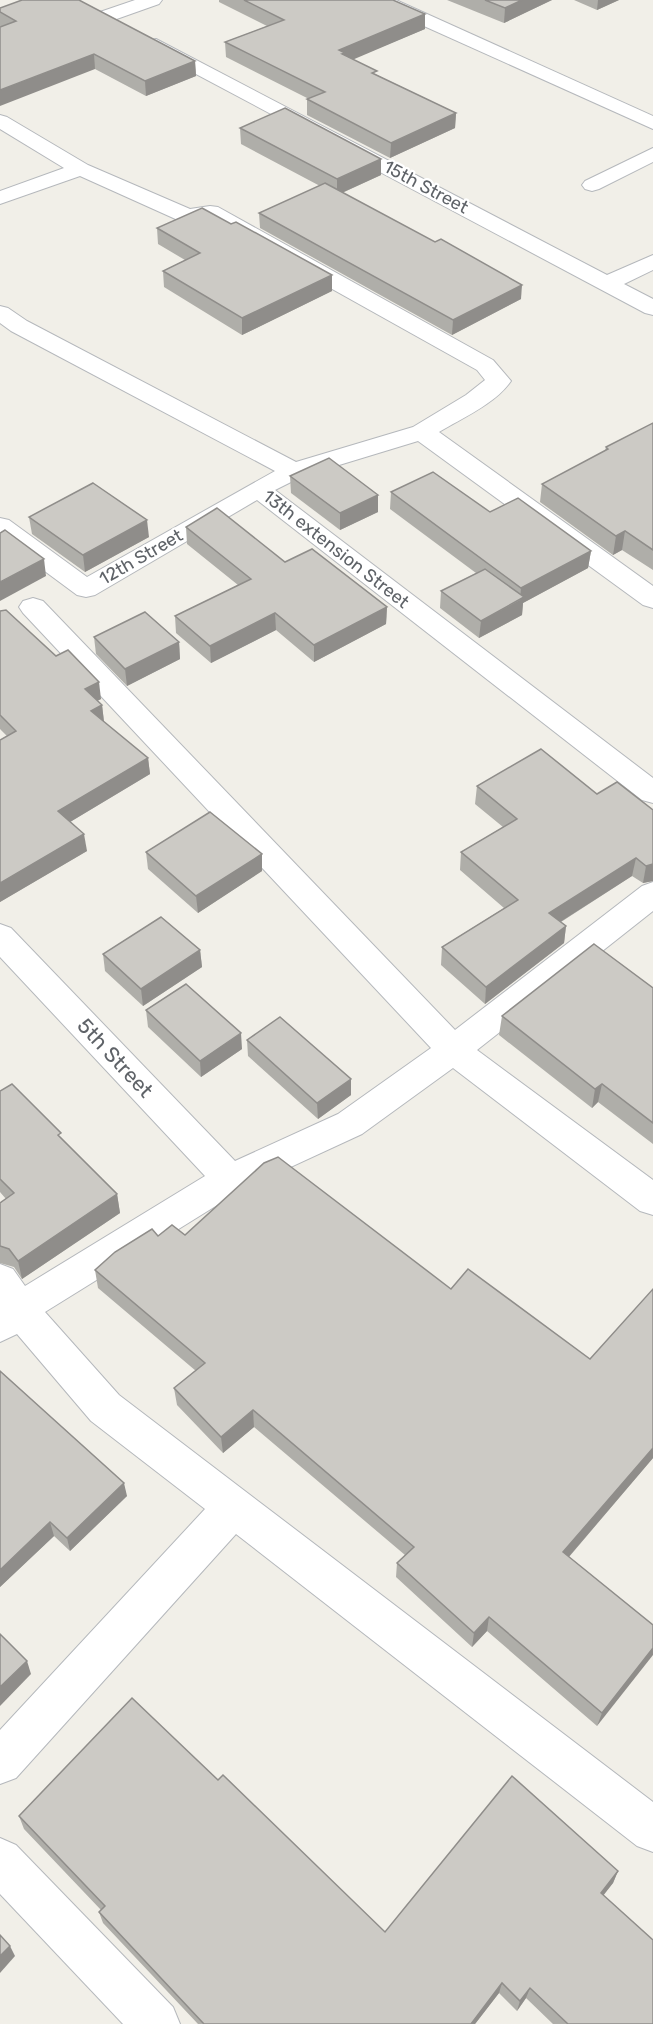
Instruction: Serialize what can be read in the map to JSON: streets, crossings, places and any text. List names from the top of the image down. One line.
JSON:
{"streets":{"street":["15th Street","13th extension Street","12th Street","5th Street"]},"crossings":[["13th extension Street","12th Street"]]}
